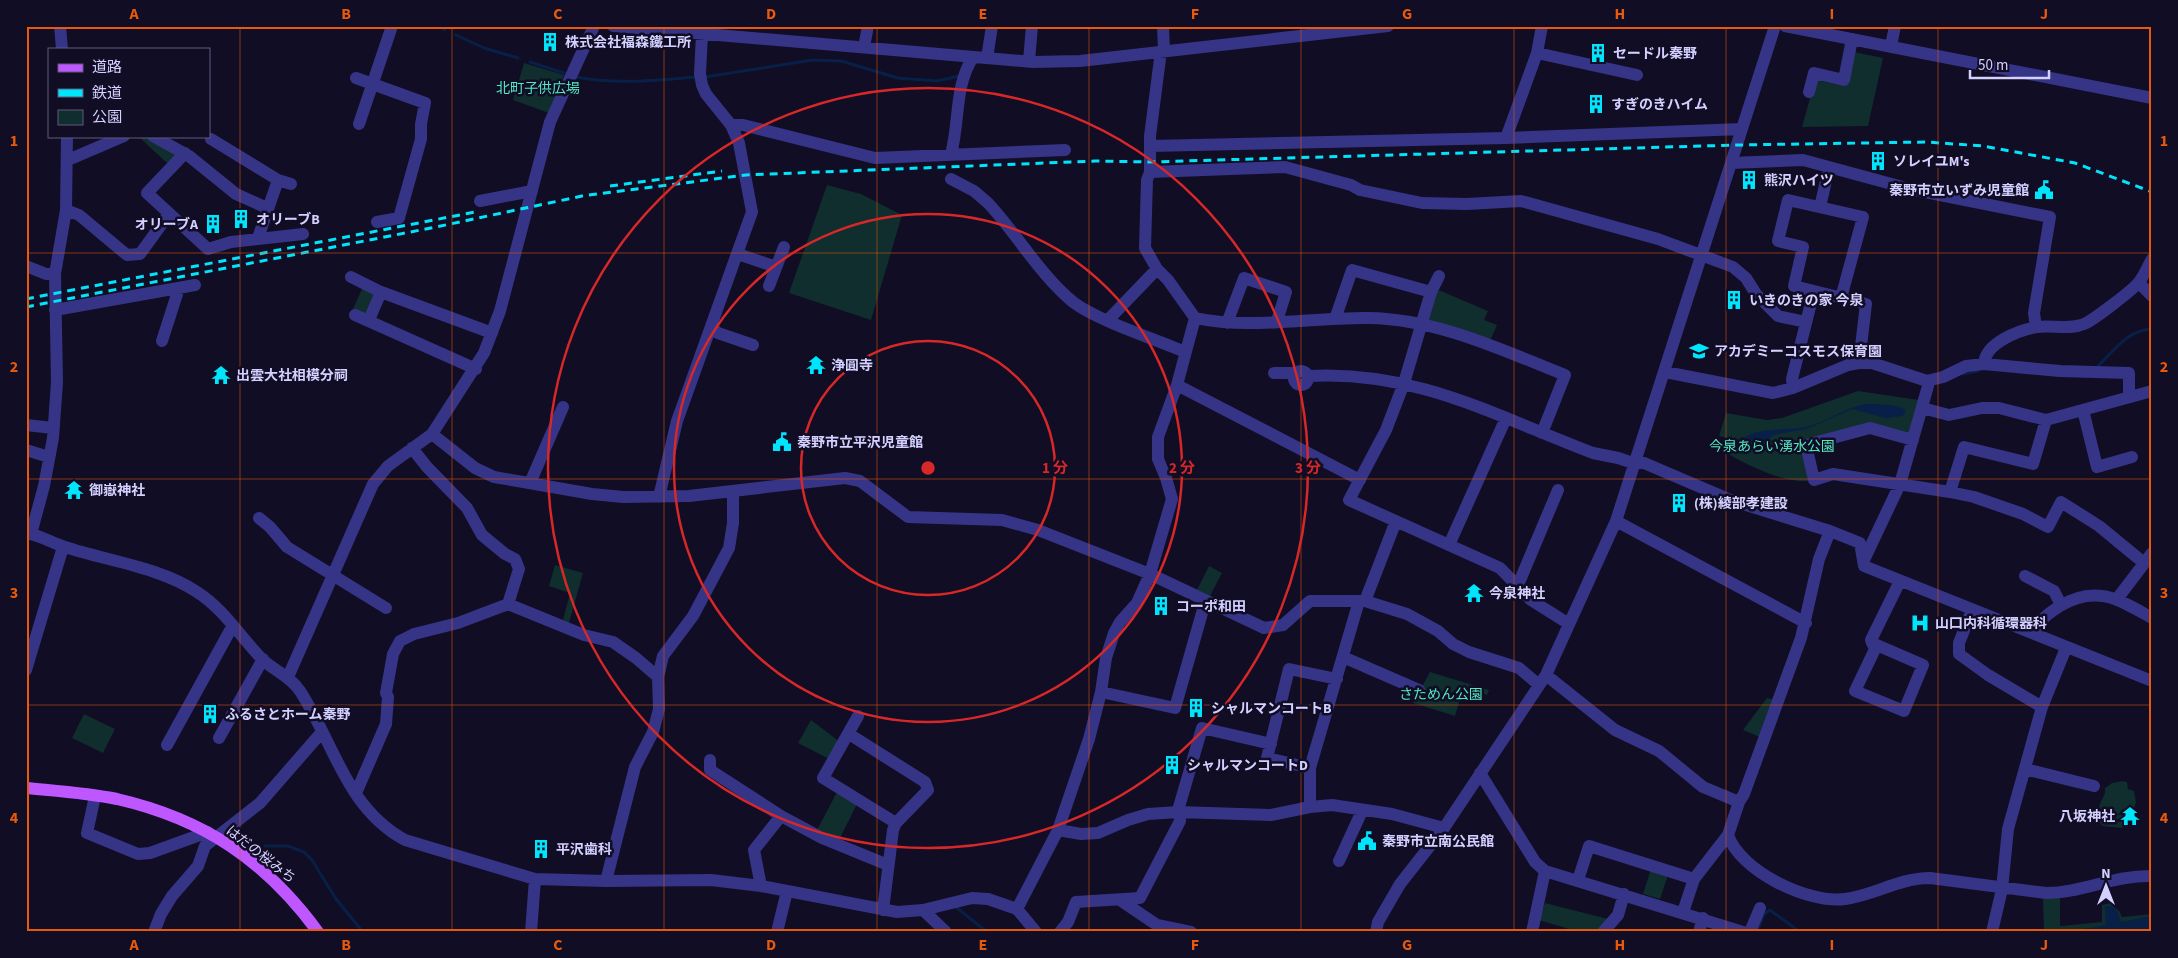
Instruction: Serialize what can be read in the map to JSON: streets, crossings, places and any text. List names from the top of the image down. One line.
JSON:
{"streets":{"main road":["はだの桜みち"]},"parks":["北町子供広場","今泉あらい湧水公園","さためん公園"],"places":{"building":["株式会社福森鐵工所","セードル秦野","すぎのきハイム","ソレイユM's","熊沢ハイツ","オリーブB","オリーブA","いきのきの家 今泉","(株)綾部孝建設","コーポ和田","シャルマンコートB","ふるさとホーム秦野","シャルマンコートD","平沢歯科"],"public building":["秦野市立いずみ児童館","秦野市立平沢児童館","秦野市立南公民館"],"school or university":["アカデミーコスモス保育園"],"temple":["浄圓寺","出雲大社相模分祠","御嶽神社","今泉神社","八坂神社"],"hospital":["山口内科循環器科"]},"legend":["道路","鉄道","公園"],"scale_bar":"50 m","north":"top","grid":{"columns":["A","B","C","D","E","F","G","H","I","J"],"rows":["1","2","3","4"]},"rings":["1 分","2 分","3 分"]}
